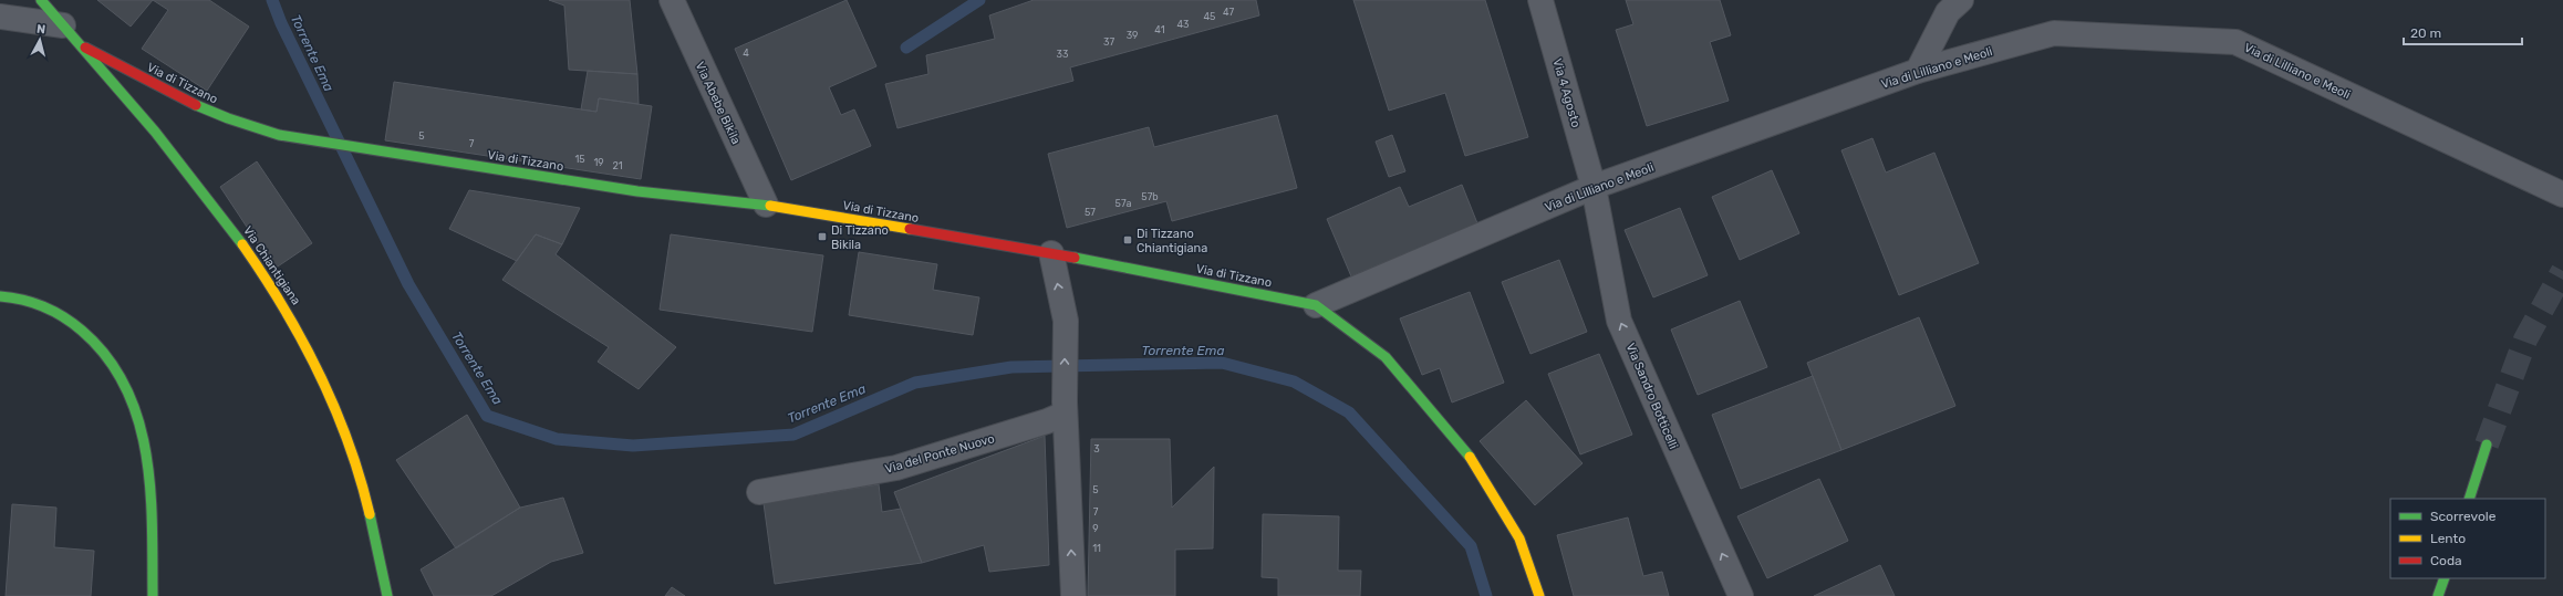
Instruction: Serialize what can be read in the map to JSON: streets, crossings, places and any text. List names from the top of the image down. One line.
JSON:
{"streets":{"street":["Via di Lilliano e Meoli","Via di Tizzano","Via 4 Agosto","Via Abebe Bikila","Via Chiantigiana","Via Sandro Botticelli","Via del Ponte Nuovo"]},"crossings":[["Via di Lilliano e Meoli","Via di Tizzano"],["Via di Lilliano e Meoli","Via 4 Agosto"],["Via di Lilliano e Meoli","Via Sandro Botticelli"],["Via di Tizzano","Via Abebe Bikila"],["Via di Tizzano","Via Chiantigiana"],["Via 4 Agosto","Via Sandro Botticelli"]],"one_way":["Via Sandro Botticelli"],"water":["Torrente Ema"],"places":{"transit":["Di Tizzano Bikila","Di Tizzano Chiantigiana"]},"house_numbers":["47","45","43","41","39","37","4","33","5","7","15","19","21","57b","57a","57","3","5","7","9","11"],"legend":["Scorrevole","Lento","Coda"],"scale_bar":"20 m","north":"top"}
